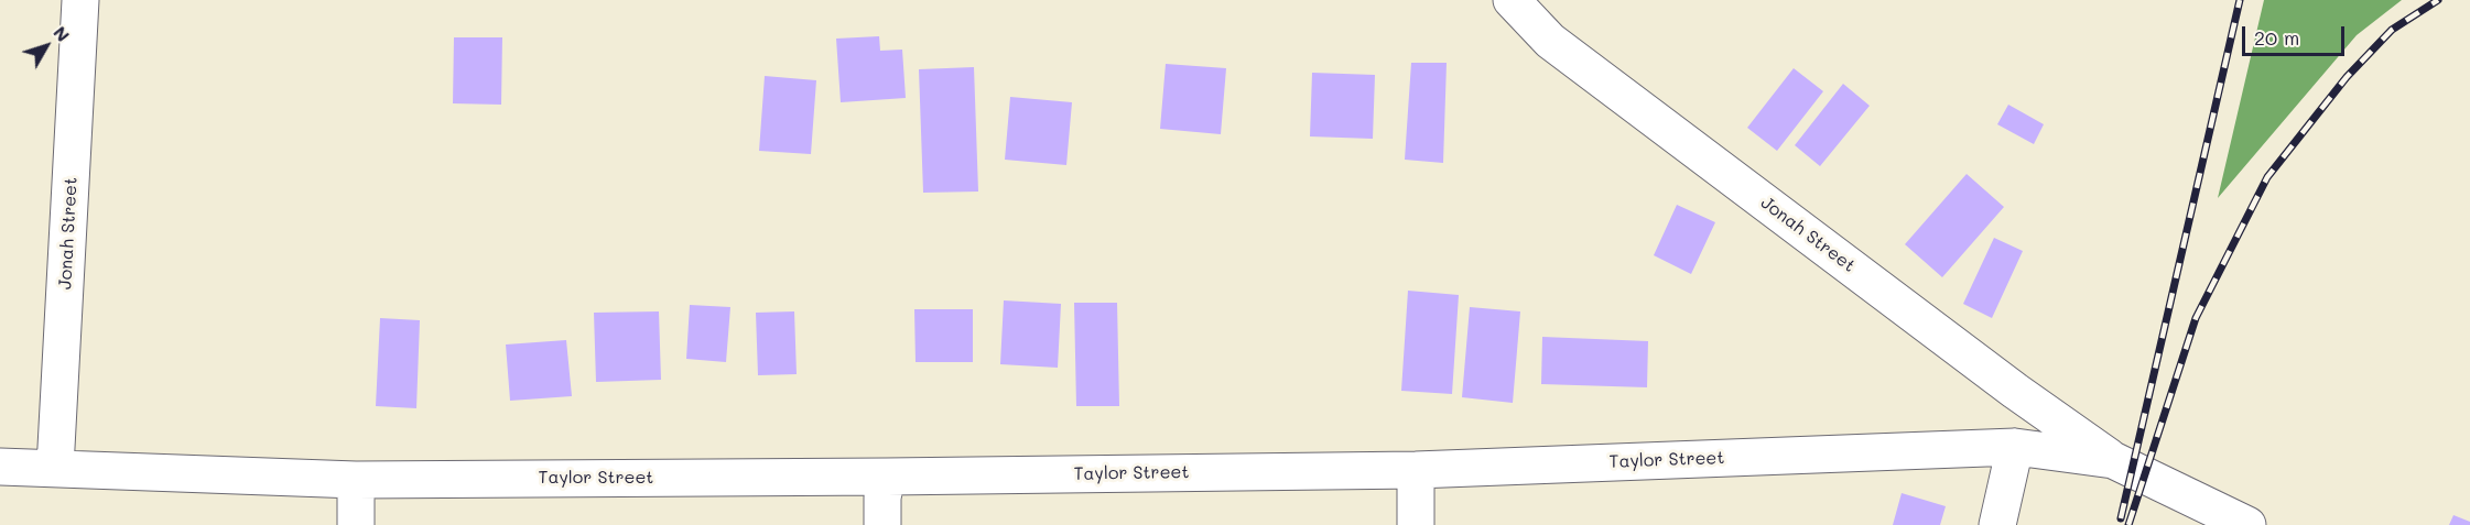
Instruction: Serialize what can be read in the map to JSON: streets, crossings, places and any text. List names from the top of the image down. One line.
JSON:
{"streets":{"street":["Jonah Street","Taylor Street"]},"crossings":[["Jonah Street","Taylor Street"]],"scale_bar":"20 m","north":"top right"}
